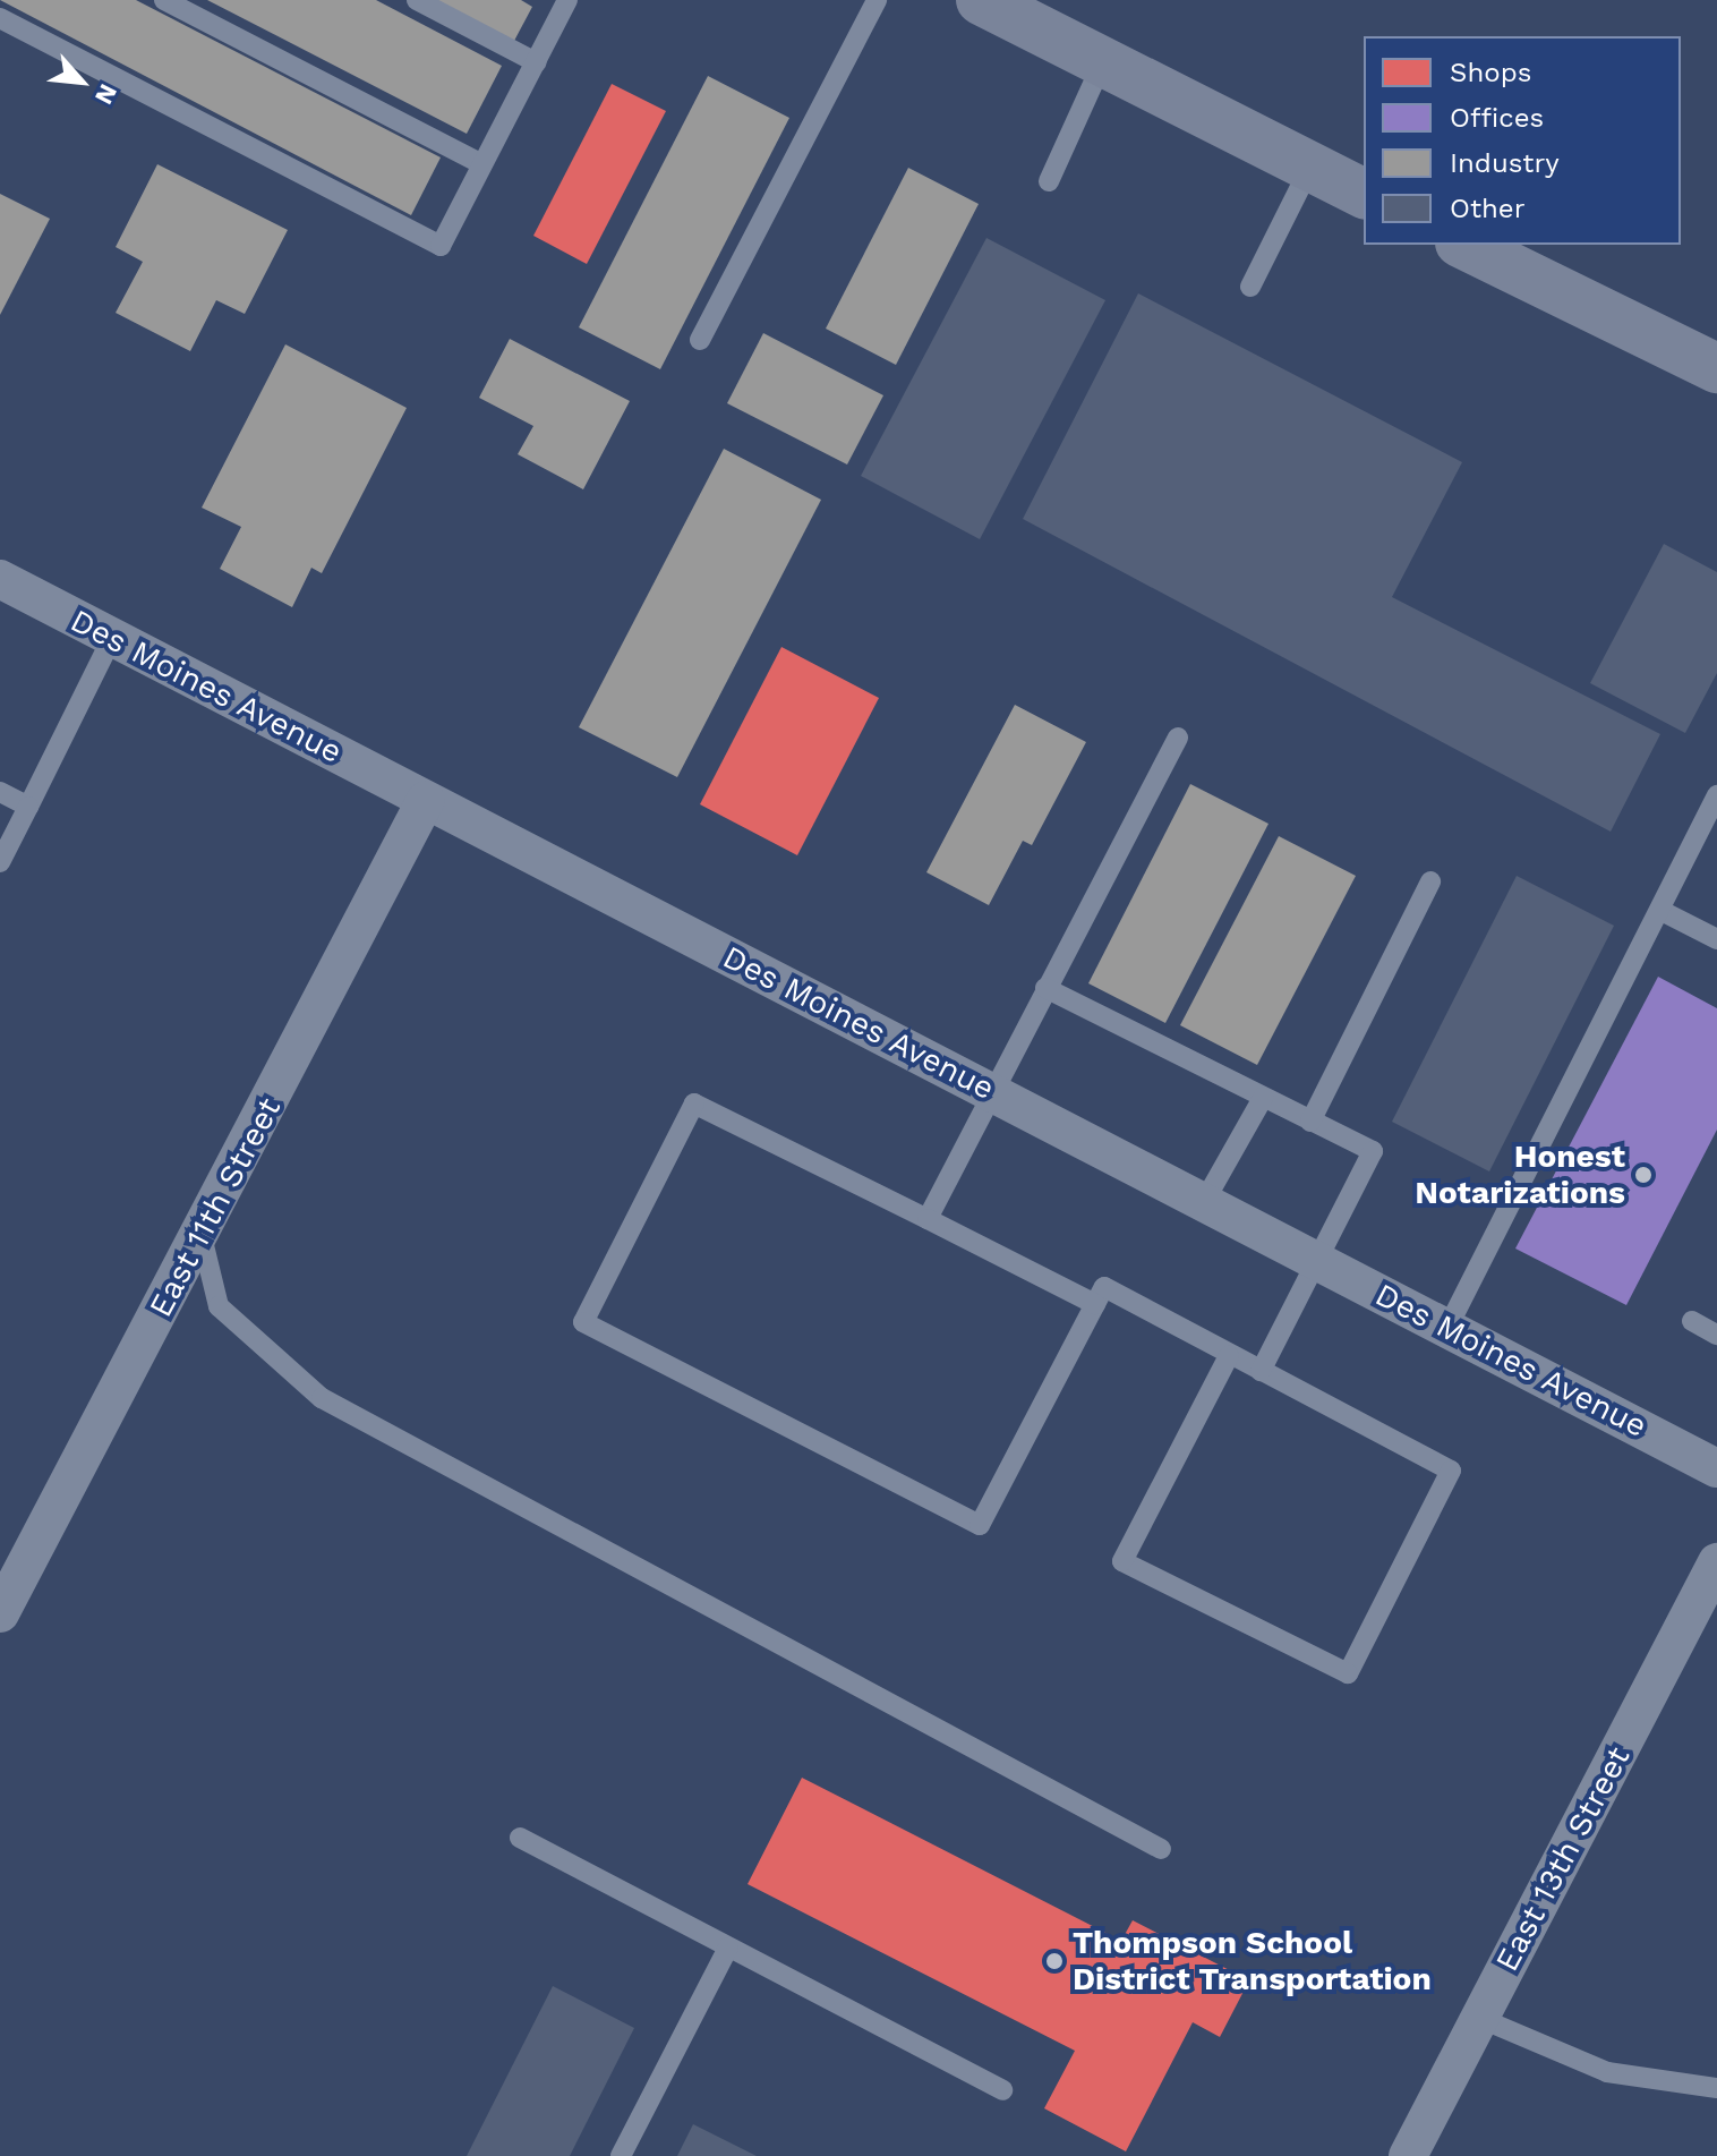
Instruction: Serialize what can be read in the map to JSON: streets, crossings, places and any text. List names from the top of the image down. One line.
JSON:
{"streets":{"street":["Des Moines Avenue","East 11th Street","East 13th Street"]},"crossings":[["Des Moines Avenue","East 11th Street"]],"places":["Honest Notarizations","Thompson School District Transportation"],"legend":["Shops","Offices","Industry","Other"],"north":"bottom right"}
